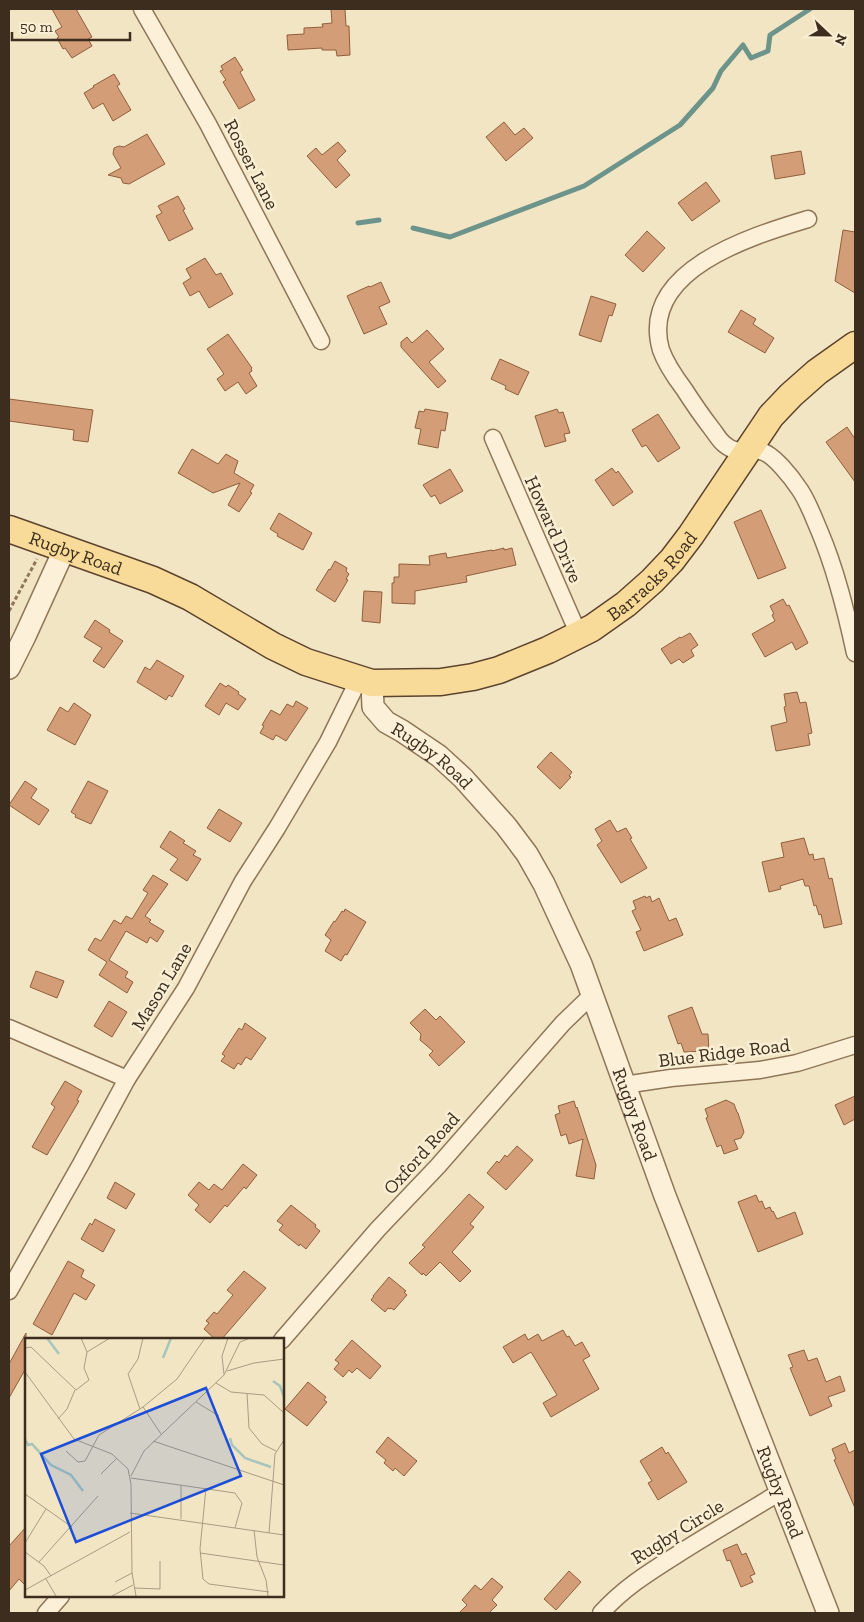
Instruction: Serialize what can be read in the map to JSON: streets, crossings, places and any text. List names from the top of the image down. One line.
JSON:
{"streets":{"main road":["Rugby Road","Barracks Road"],"street":["Rosser Lane","Howard Drive","Mason Lane","Blue Ridge Road","Oxford Road","Rugby Circle"]},"crossings":[["Howard Drive","Barracks Road"],["Rugby Road","Barracks Road"],["Rugby Road","Mason Lane"],["Rugby Road","Blue Ridge Road"],["Rugby Road","Oxford Road"],["Rugby Road","Rugby Circle"],["Barracks Road","Mason Lane"]],"scale_bar":"50 m","north":"right"}
